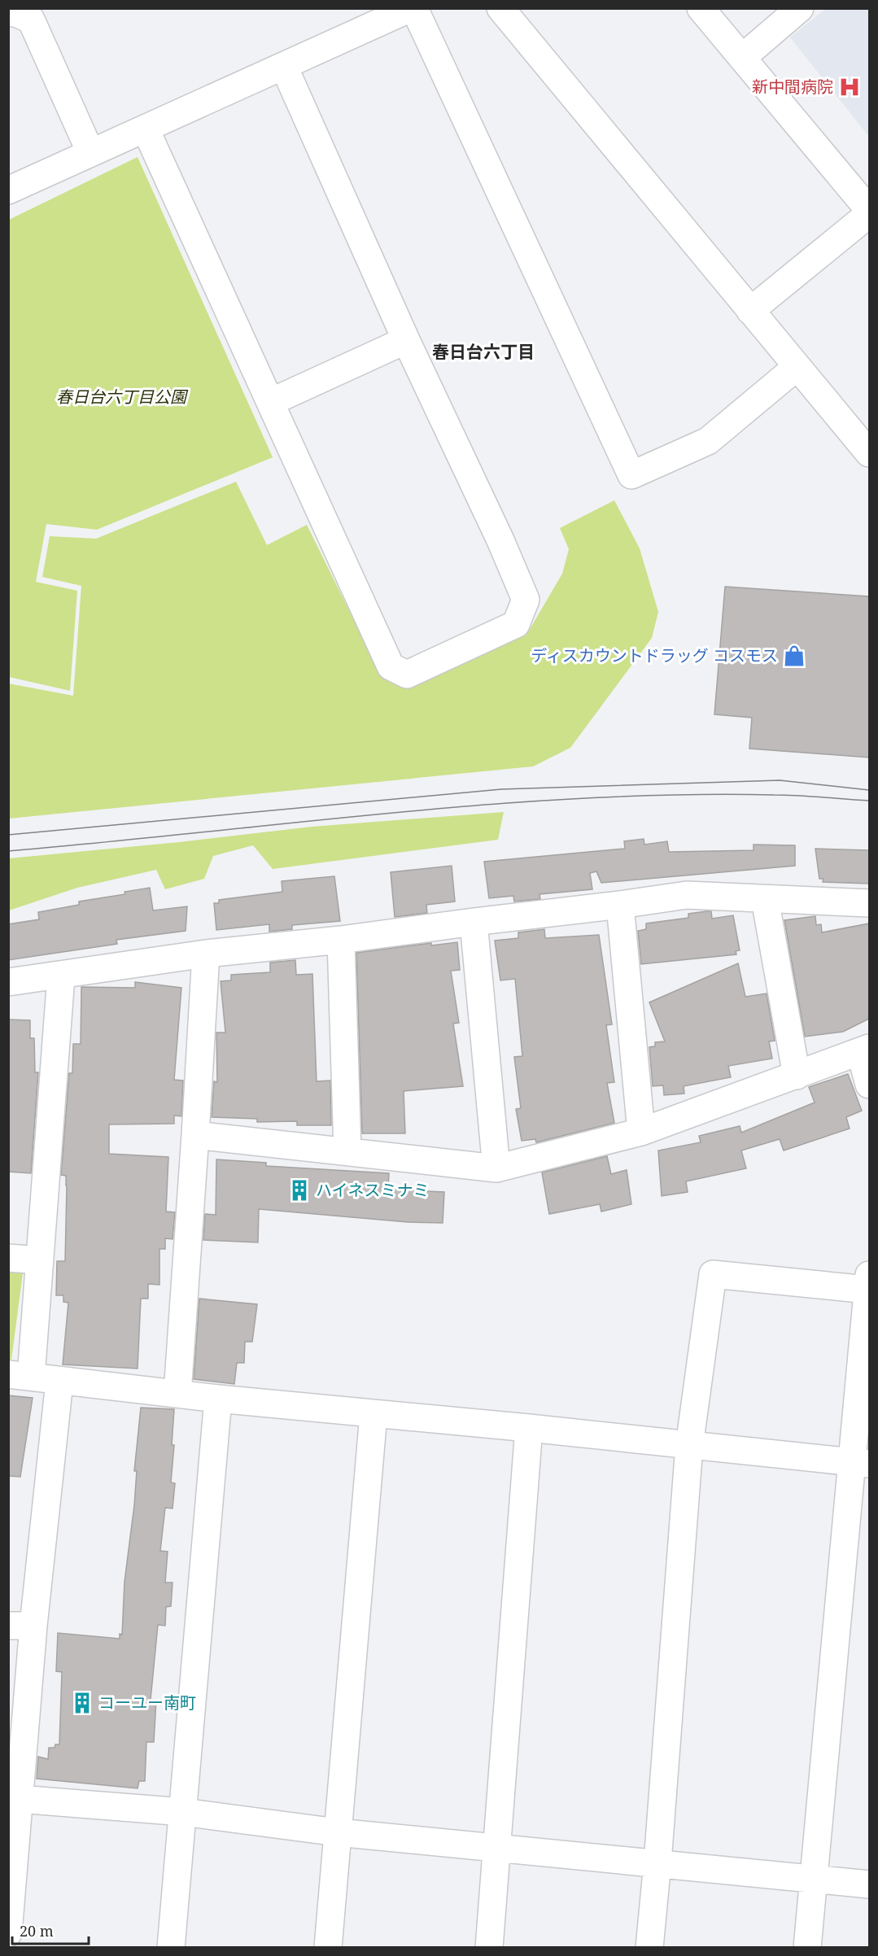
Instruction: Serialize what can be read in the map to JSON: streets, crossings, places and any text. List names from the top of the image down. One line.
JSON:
{"districts":["春日台六丁目"],"parks":["春日台六丁目公園"],"places":{"hospital":["新中間病院"],"shop":["ディスカウントドラッグ コスモス"],"building":["ハイネスミナミ","コーユー南町"]},"scale_bar":"20 m"}
